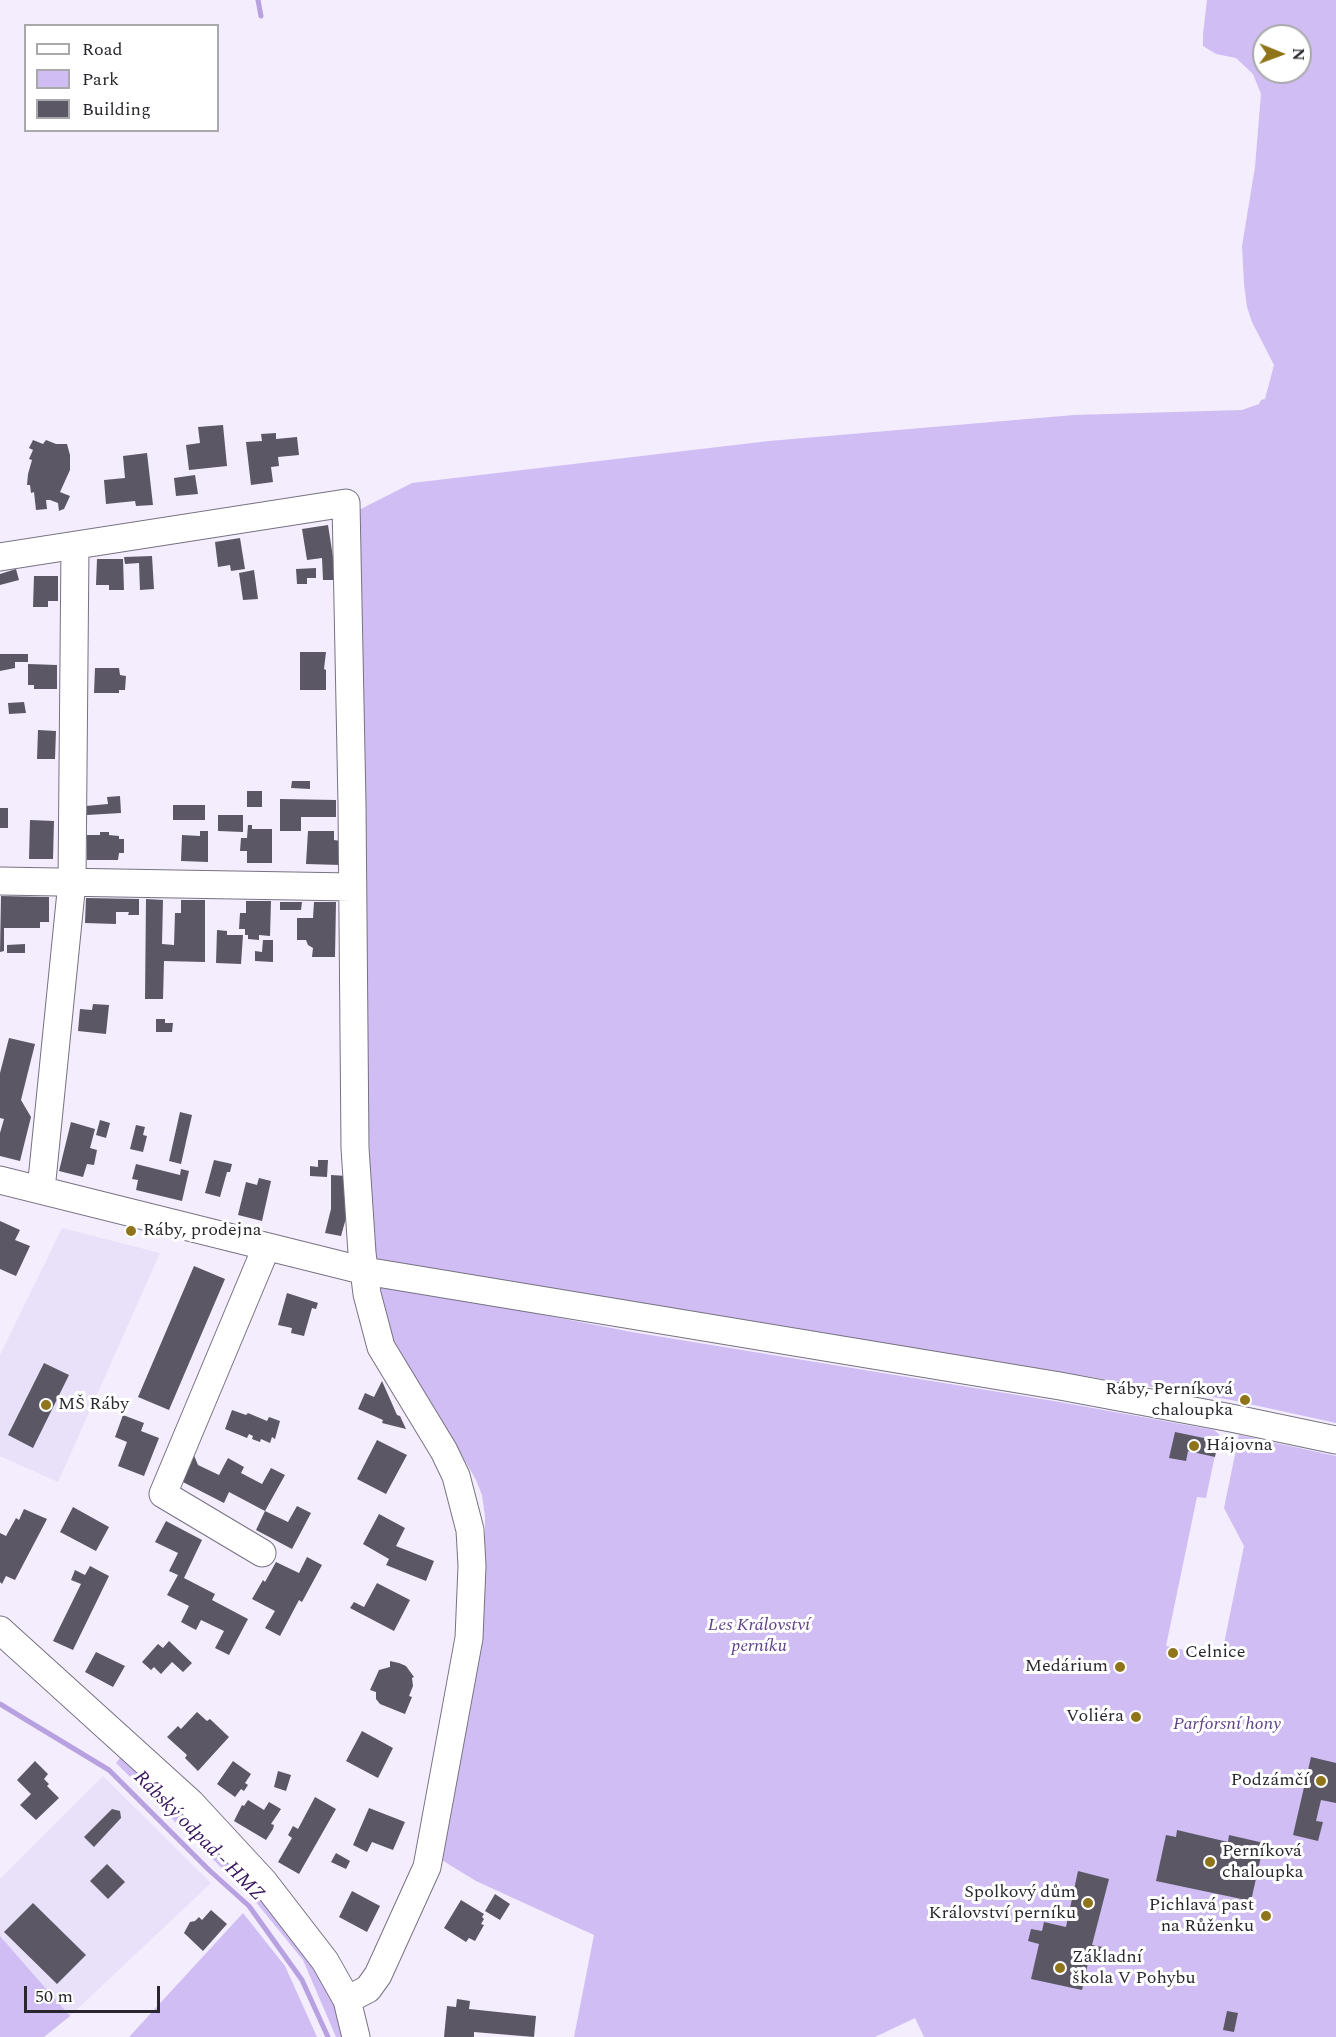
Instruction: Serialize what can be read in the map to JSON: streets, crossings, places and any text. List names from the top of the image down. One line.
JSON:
{"water":["Rábský odpad - HMZ"],"parks":["Les Království perníku","Parforsní hony"],"places":["Ráby, prodejna","Ráby, Perníková chaloupka","MŠ Ráby","Hájovna","Celnice","Medárium","Voliéra","Podzámčí","Perníková chaloupka","Spolkový dům Království perníku","Pichlavá past na Růženku","Základní škola V Pohybu"],"legend":["Road","Park","Building"],"scale_bar":"50 m","north":"right"}
